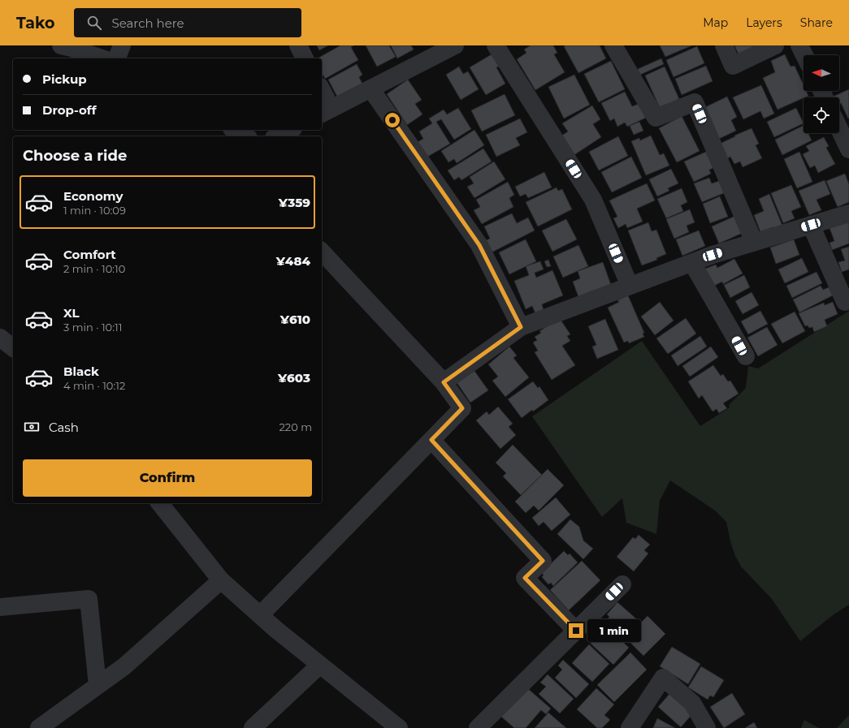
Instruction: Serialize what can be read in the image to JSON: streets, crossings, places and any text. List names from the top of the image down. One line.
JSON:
{"north":"left","page":{"header":"Tako","search":"Search here","nav":["Map","Layers","Share"],"banner":["Pickup","Drop-off"],"heading":"Choose a ride","list":[{"name":"Economy","note":"1 min · 10:09","value":"¥359"},{"name":"Comfort","note":"2 min · 10:10","value":"¥484"},{"name":"XL","note":"3 min · 10:11","value":"¥610"},{"name":"Black","note":"4 min · 10:12","value":"¥603"}],"pay":["Cash","220 m"],"buttons":"Confirm","bubble":"1 min"}}
